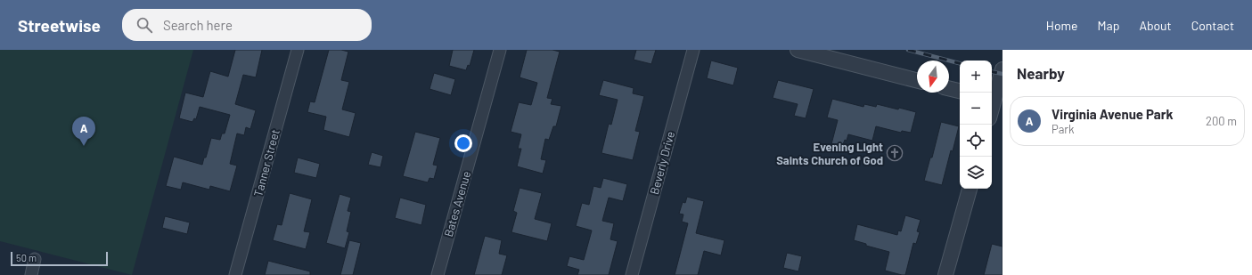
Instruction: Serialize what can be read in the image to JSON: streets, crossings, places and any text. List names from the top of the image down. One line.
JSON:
{"streets":{"street":["Tanner Street","Beverly Drive","Bates Avenue"]},"places":{"church":["Evening Light Saints Church of God"]},"scale_bar":"50 m","north":"bottom","page":{"header":"Streetwise","search":"Search here","nav":["Home","Map","About","Contact"],"heading":"Nearby","map_buttons":["+","−"],"list":[{"mark":"A","name":"Virginia Avenue Park","note":"Park","value":"200 m"}],"pins":"A","scale":"50 m"}}
